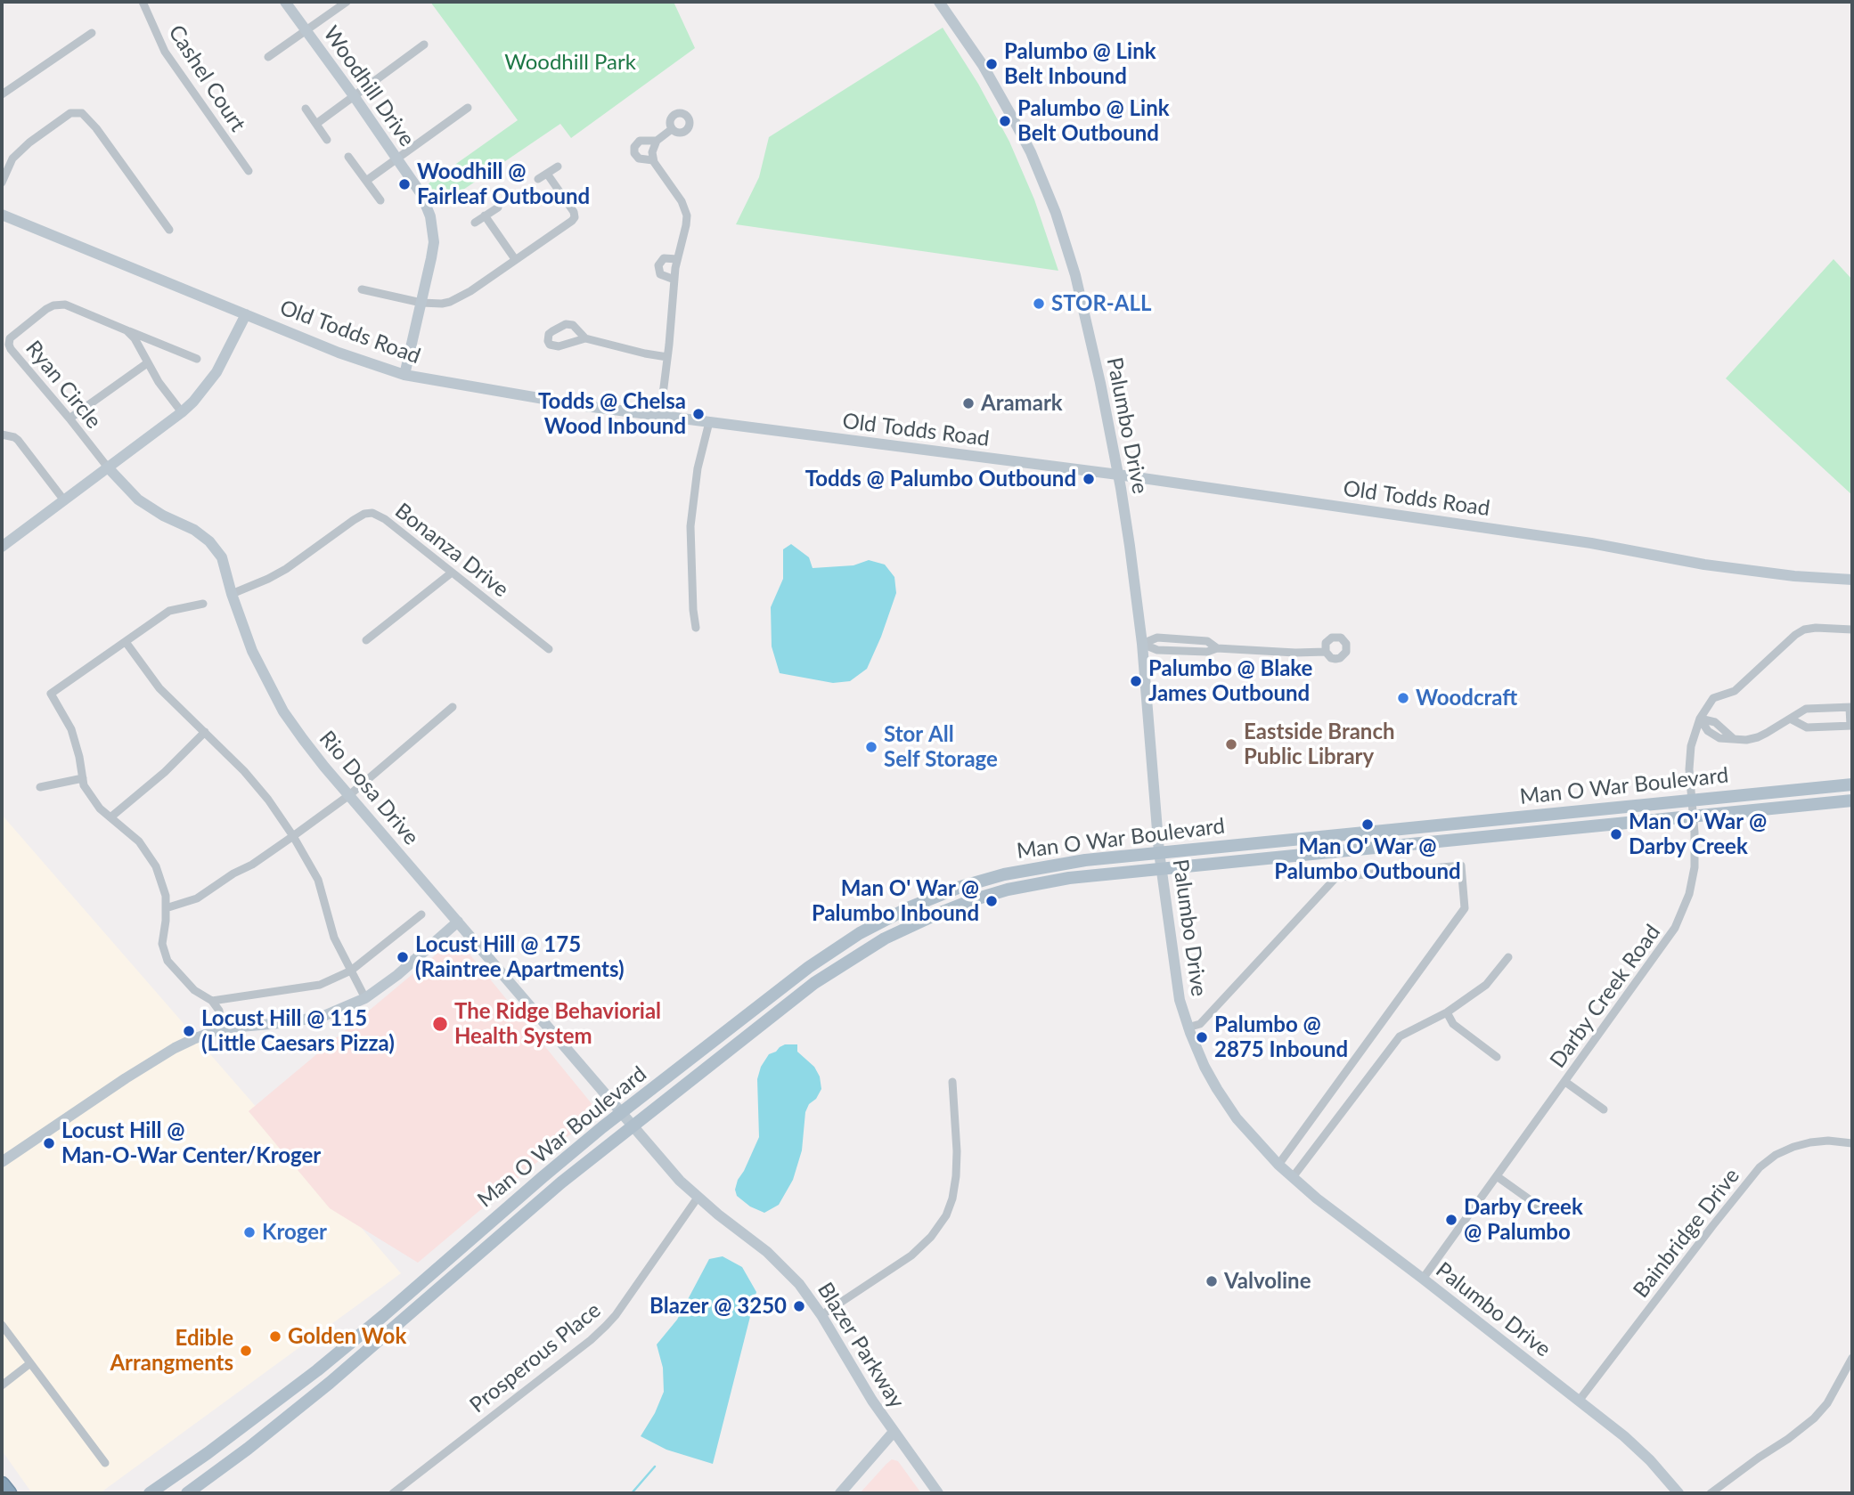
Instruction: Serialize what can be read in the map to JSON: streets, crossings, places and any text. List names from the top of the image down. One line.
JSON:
{"streets":{"main road":["Man O War Boulevard"],"street":["Cashel Court","Woodhill Drive","Old Todds Road","Ryan Circle","Palumbo Drive","Bonanza Drive","Rio Dosa Drive","Darby Creek Road","Bainbridge Drive","Blazer Parkway","Prosperous Place"]},"crossings":[["Woodhill Drive","Old Todds Road"],["Old Todds Road","Palumbo Drive"],["Ryan Circle","Rio Dosa Drive"],["Palumbo Drive","Man O War Boulevard"],["Palumbo Drive","Darby Creek Road"],["Palumbo Drive","Bainbridge Drive"],["Bonanza Drive","Rio Dosa Drive"],["Man O War Boulevard","Rio Dosa Drive"],["Man O War Boulevard","Darby Creek Road"],["Man O War Boulevard","Blazer Parkway"],["Rio Dosa Drive","Blazer Parkway"],["Blazer Parkway","Prosperous Place"]],"parks":["Woodhill Park"],"places":["Palumbo @ Link Belt Inbound","Palumbo @ Link Belt Outbound","Woodhill @ Fairleaf Outbound","STOR-ALL","Aramark","Todds @ Chelsa Wood Inbound","Todds @ Palumbo Outbound","Palumbo @ Blake James Outbound","Woodcraft","Eastside Branch Public Library","Stor All Self Storage","Man O' War @ Palumbo Outbound","Man O' War @ Darby Creek","Man O' War @ Palumbo Inbound","Locust Hill @ 175 (Raintree Apartments)","The Ridge Behaviorial Health System","Locust Hill @ 115 (Little Caesars Pizza)","Palumbo @ 2875 Inbound","Locust Hill @ Man-O-War Center/Kroger","Darby Creek @ Palumbo","Kroger","Valvoline","Blazer @ 3250","Golden Wok","Edible Arrangments"]}
